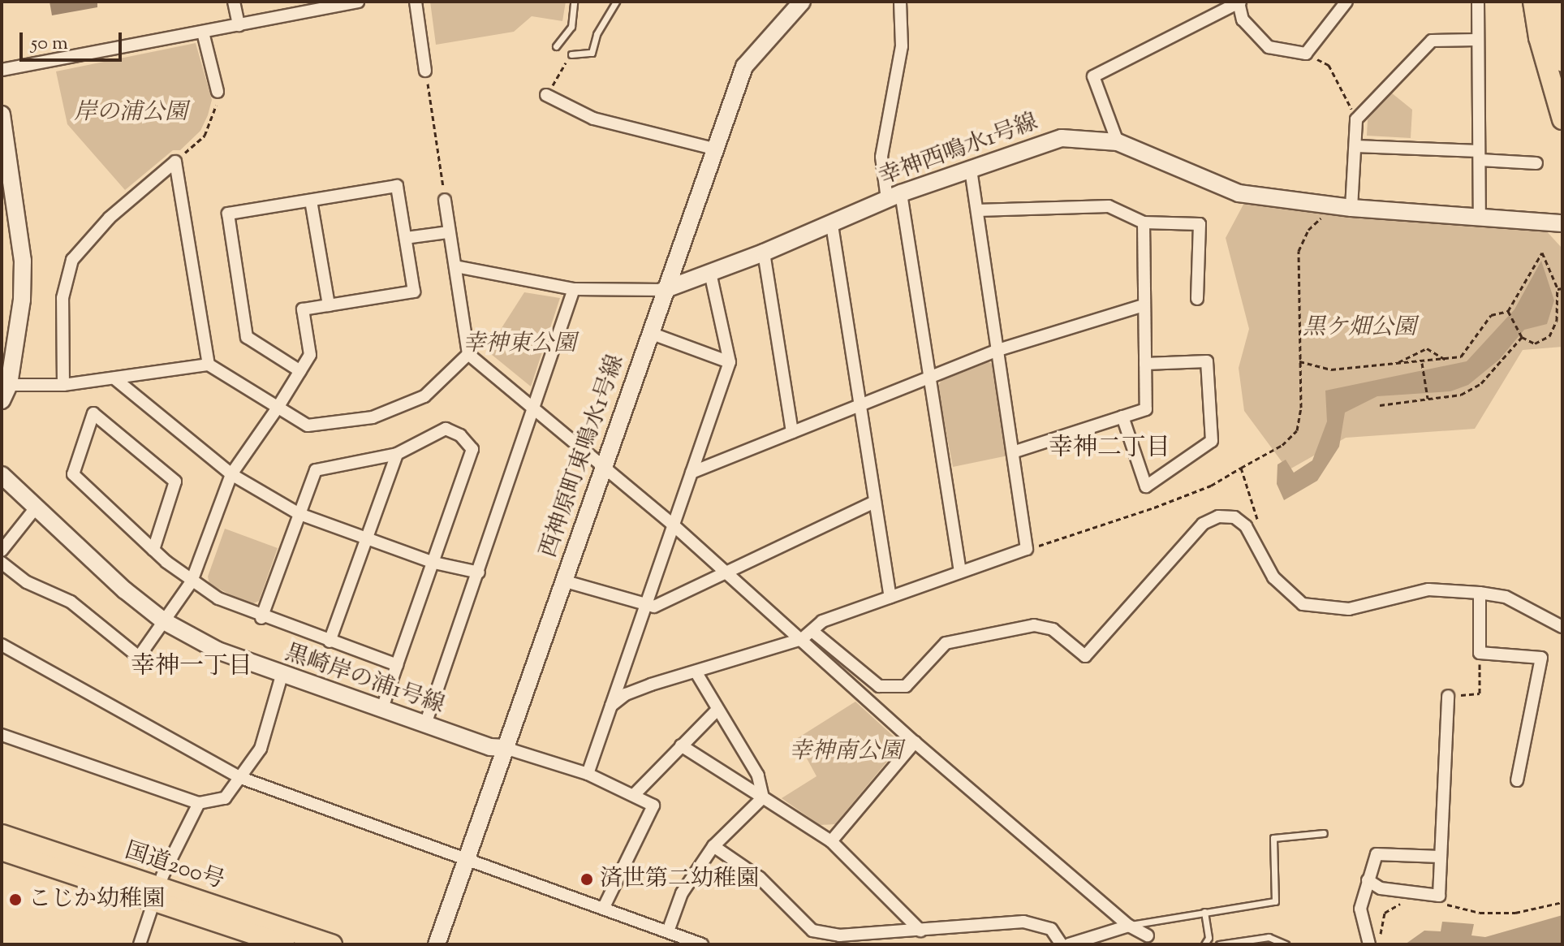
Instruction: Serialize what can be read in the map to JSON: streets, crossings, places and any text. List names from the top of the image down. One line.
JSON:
{"streets":{"highway":["国道200号"],"street":["幸神西鳴水1号線","西神原町東鳴水1号線","黒崎岸の浦1号線"]},"crossings":[["幸神西鳴水1号線","西神原町東鳴水1号線"],["西神原町東鳴水1号線","黒崎岸の浦1号線"]],"districts":["幸神二丁目","幸神一丁目"],"parks":["岸の浦公園","黒ケ畑公園","幸神東公園","幸神南公園"],"places":["済世第二幼稚園","こじか幼稚園"],"scale_bar":"50 m"}
